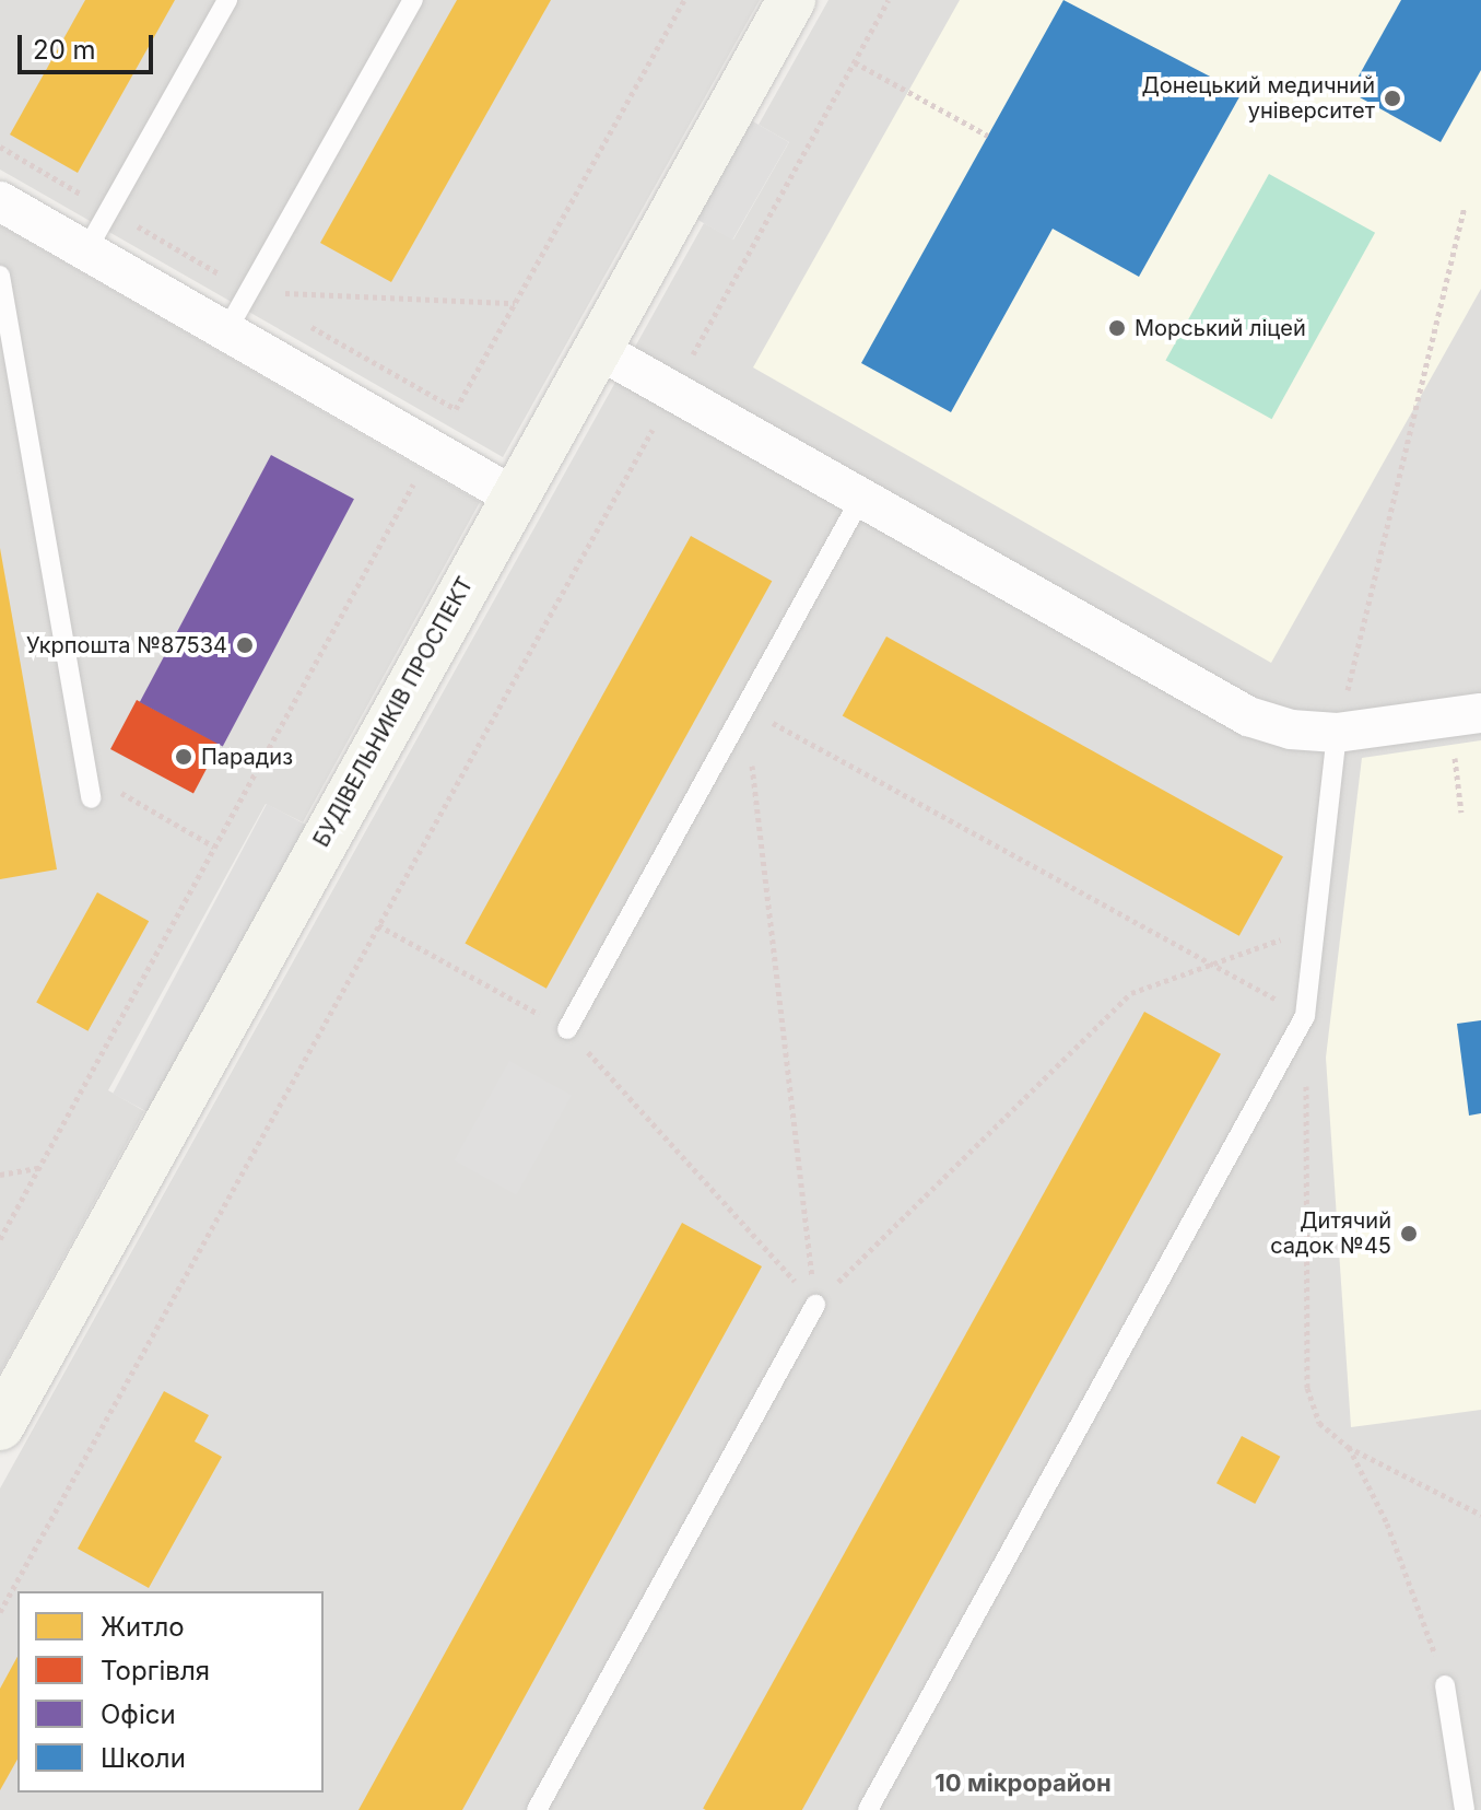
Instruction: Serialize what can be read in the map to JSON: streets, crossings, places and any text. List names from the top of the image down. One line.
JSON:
{"streets":{"main road":["БУДІВЕЛЬНИКІВ ПРОСПЕКТ"]},"districts":["10 мікрорайон"],"places":["Донецький медичний університет","Морський ліцей","Укрпошта №87534","Парадиз","Дитячий садок №45"],"legend":["Житло","Торгівля","Офіси","Школи"],"scale_bar":"20 m"}
